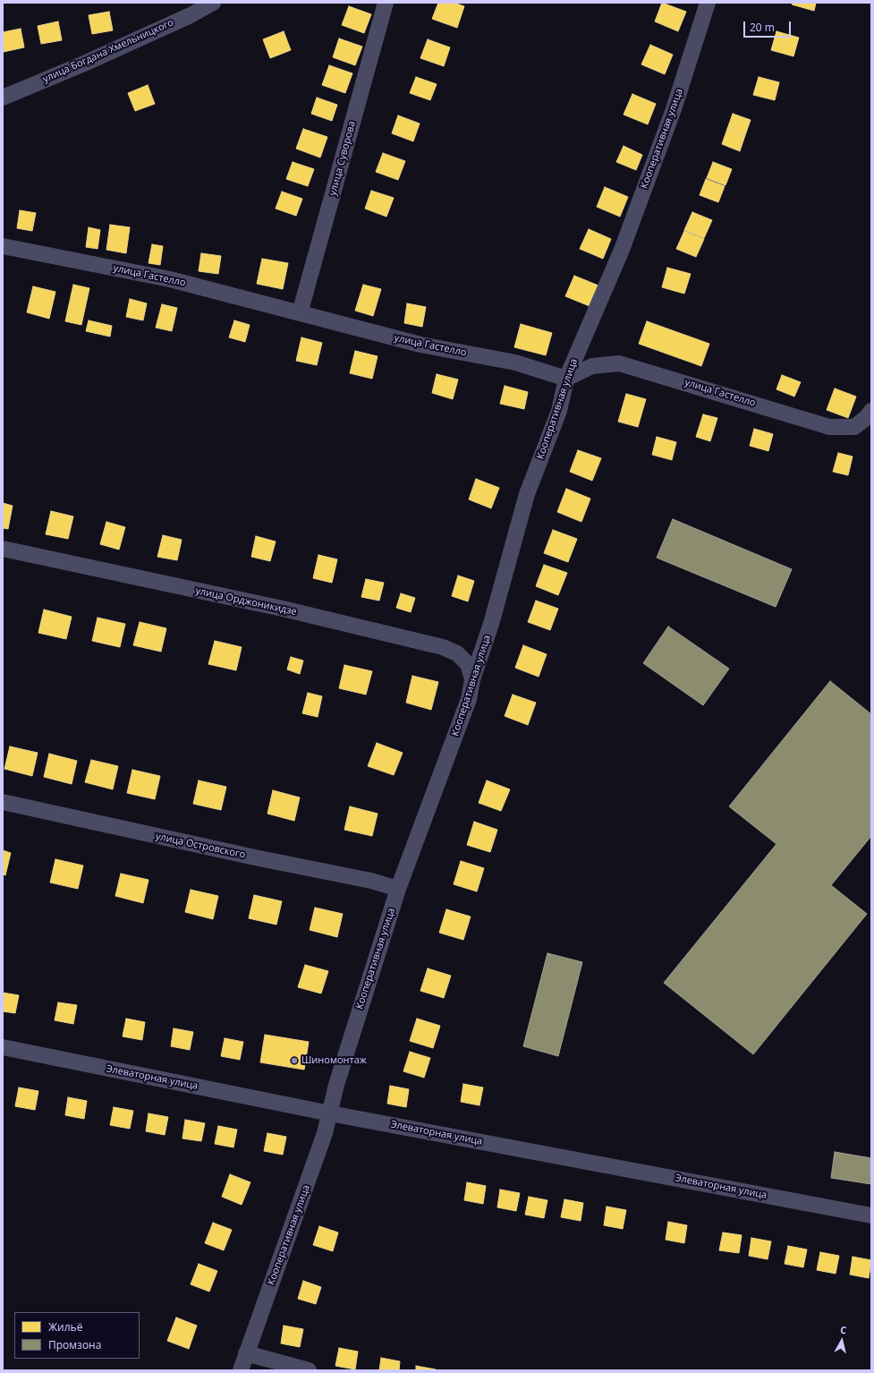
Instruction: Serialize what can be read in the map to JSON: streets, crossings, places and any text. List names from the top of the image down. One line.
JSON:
{"streets":{"street":["улица Богдана Хмельницкого","Кооперативная улица","улица Суворова","улица Гастелло","улица Орджоникидзе","улица Островского","Элеваторная улица"]},"crossings":[["Кооперативная улица","улица Гастелло"],["Кооперативная улица","улица Орджоникидзе"],["Кооперативная улица","улица Островского"],["Кооперативная улица","Элеваторная улица"],["улица Суворова","улица Гастелло"]],"places":["Шиномонтаж"],"legend":["Жильё","Промзона"],"scale_bar":"20 m","north":"top"}
